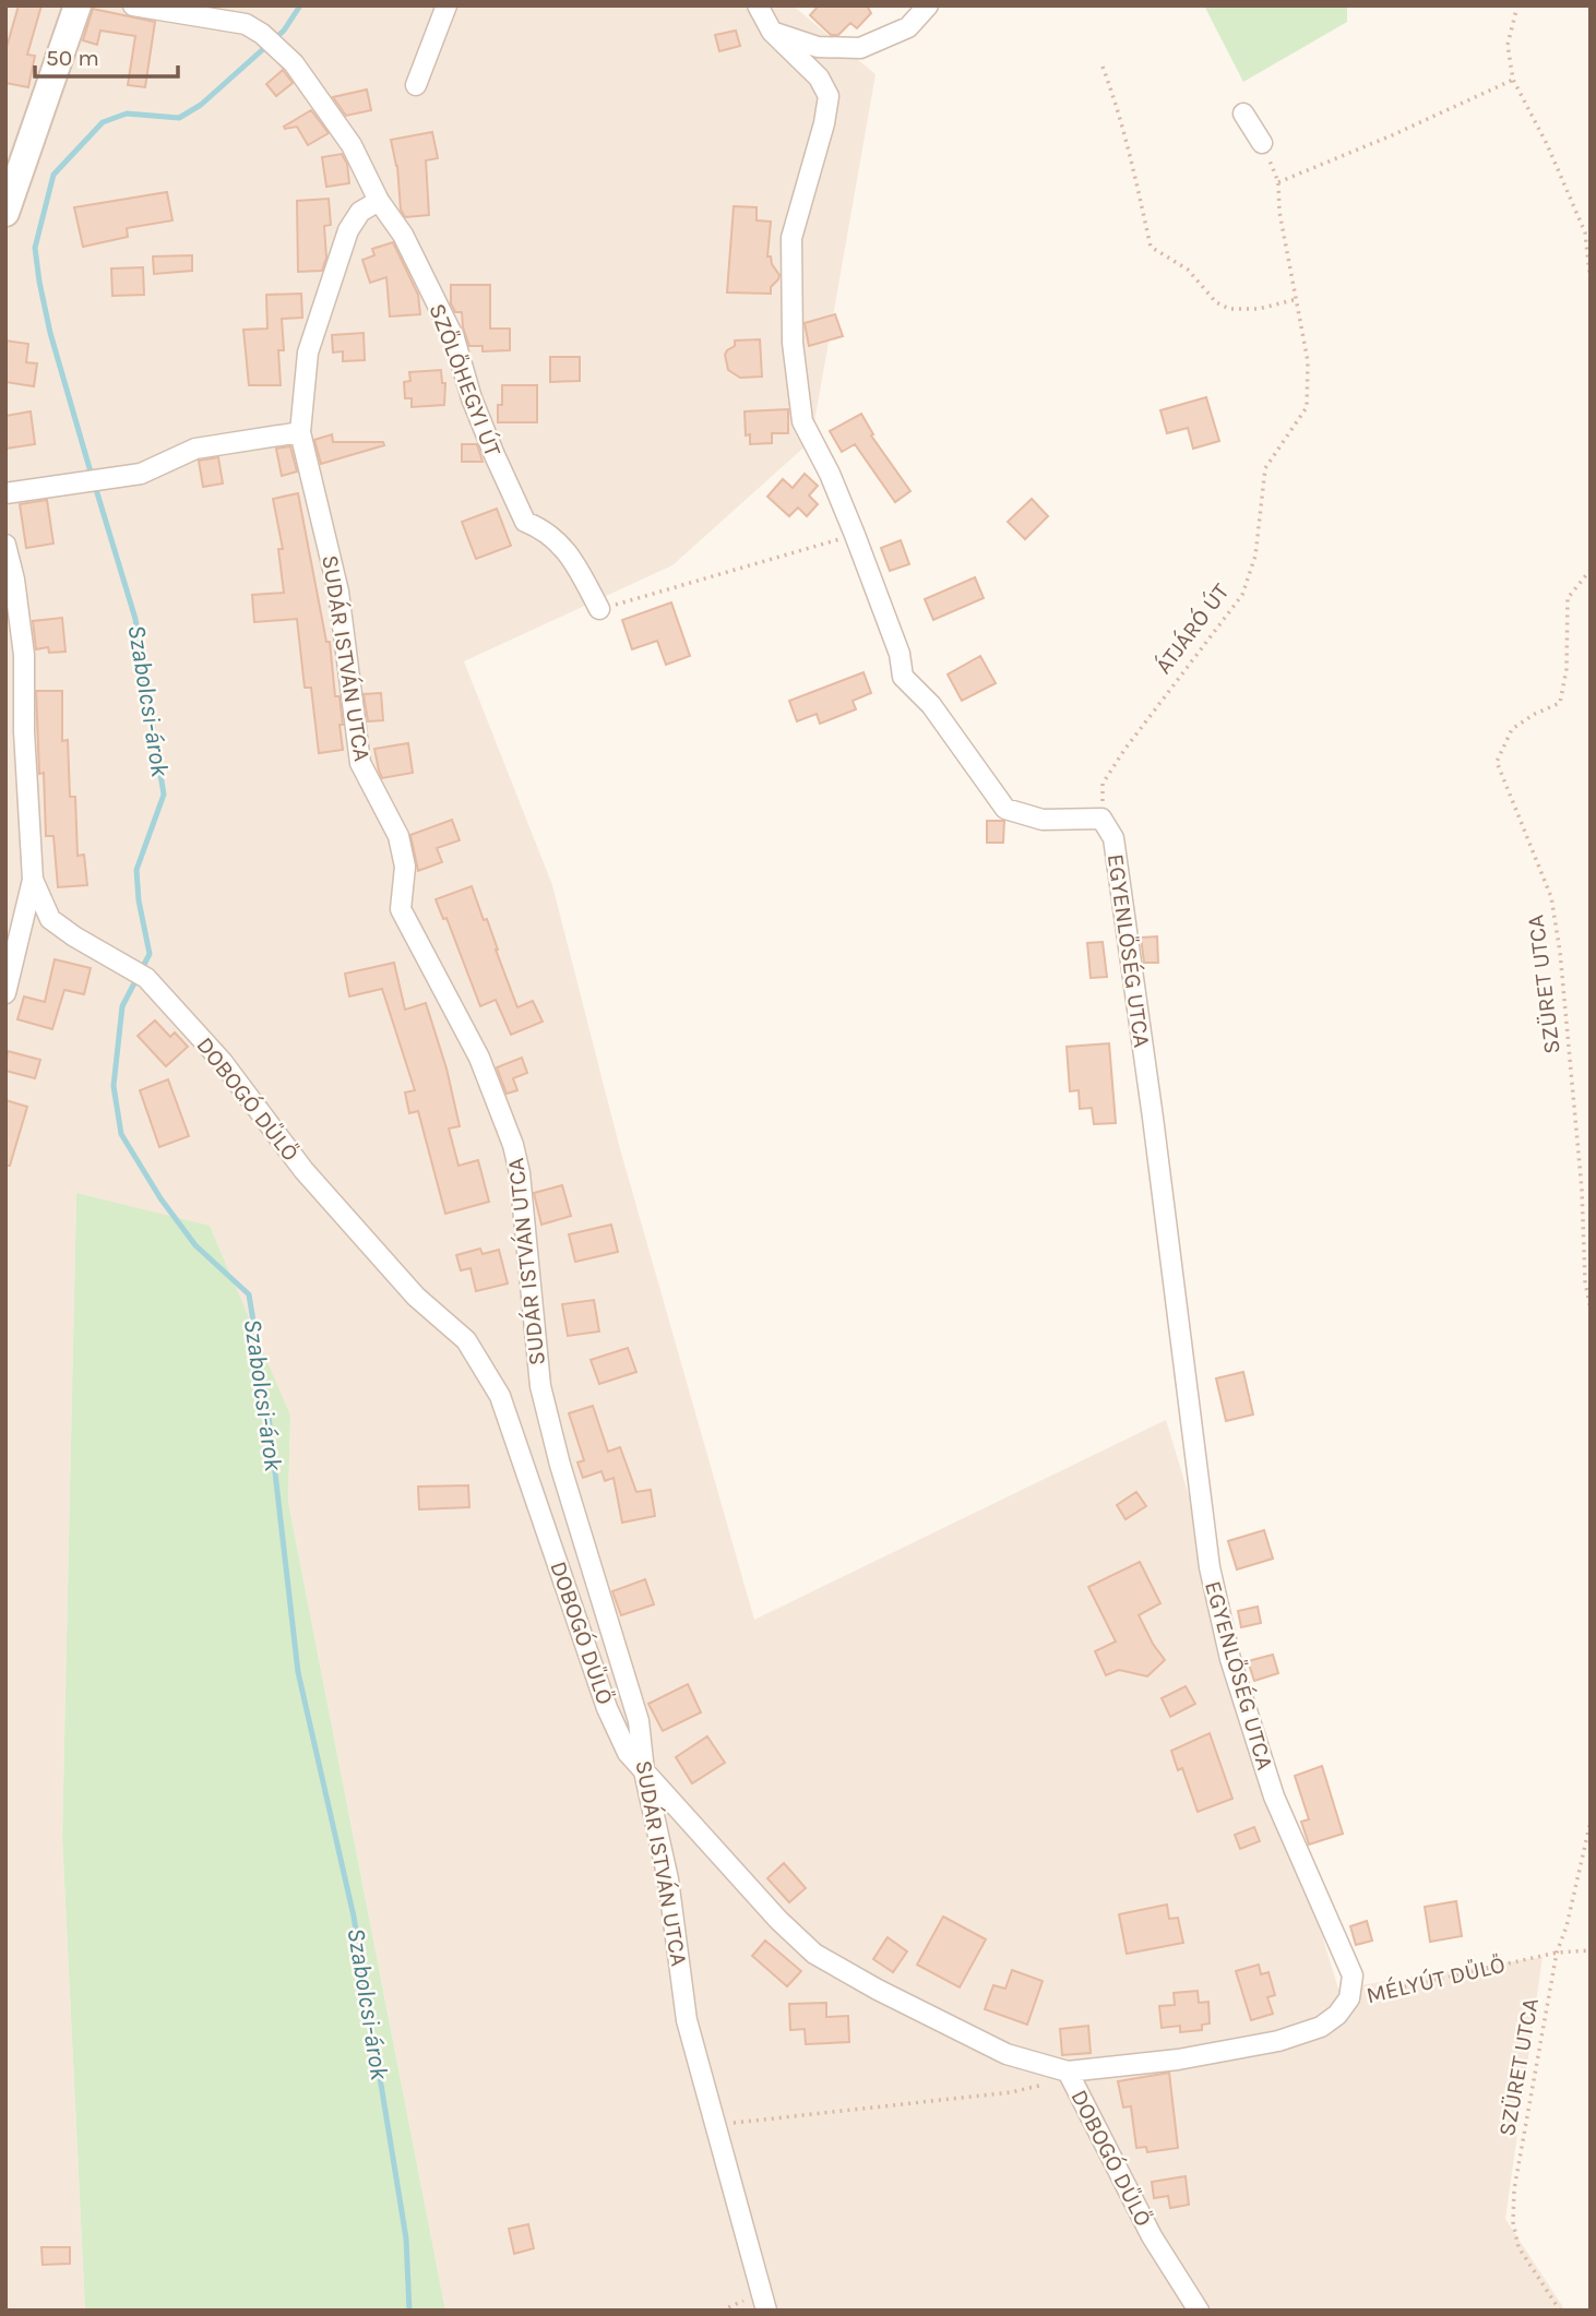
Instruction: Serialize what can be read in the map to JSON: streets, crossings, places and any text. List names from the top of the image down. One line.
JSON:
{"streets":{"street":["SZŐLŐHEGYI ÚT","SUDÁR ISTVÁN UTCA","EGYENLŐSÉG UTCA","DOBOGÓ DŰLŐ","MÉLYÚT DŰLŐ"],"path":["ÁTJÁRÓ ÚT","SZÜRET UTCA"]},"crossings":[["SZŐLŐHEGYI ÚT","SUDÁR ISTVÁN UTCA"],["ÁTJÁRÓ ÚT","EGYENLŐSÉG UTCA"],["SUDÁR ISTVÁN UTCA","DOBOGÓ DŰLŐ"],["EGYENLŐSÉG UTCA","MÉLYÚT DŰLŐ"],["SZÜRET UTCA","MÉLYÚT DŰLŐ"],["DOBOGÓ DŰLŐ","MÉLYÚT DŰLŐ"]],"water":["Szabolcsi-árok"],"scale_bar":"50 m"}
